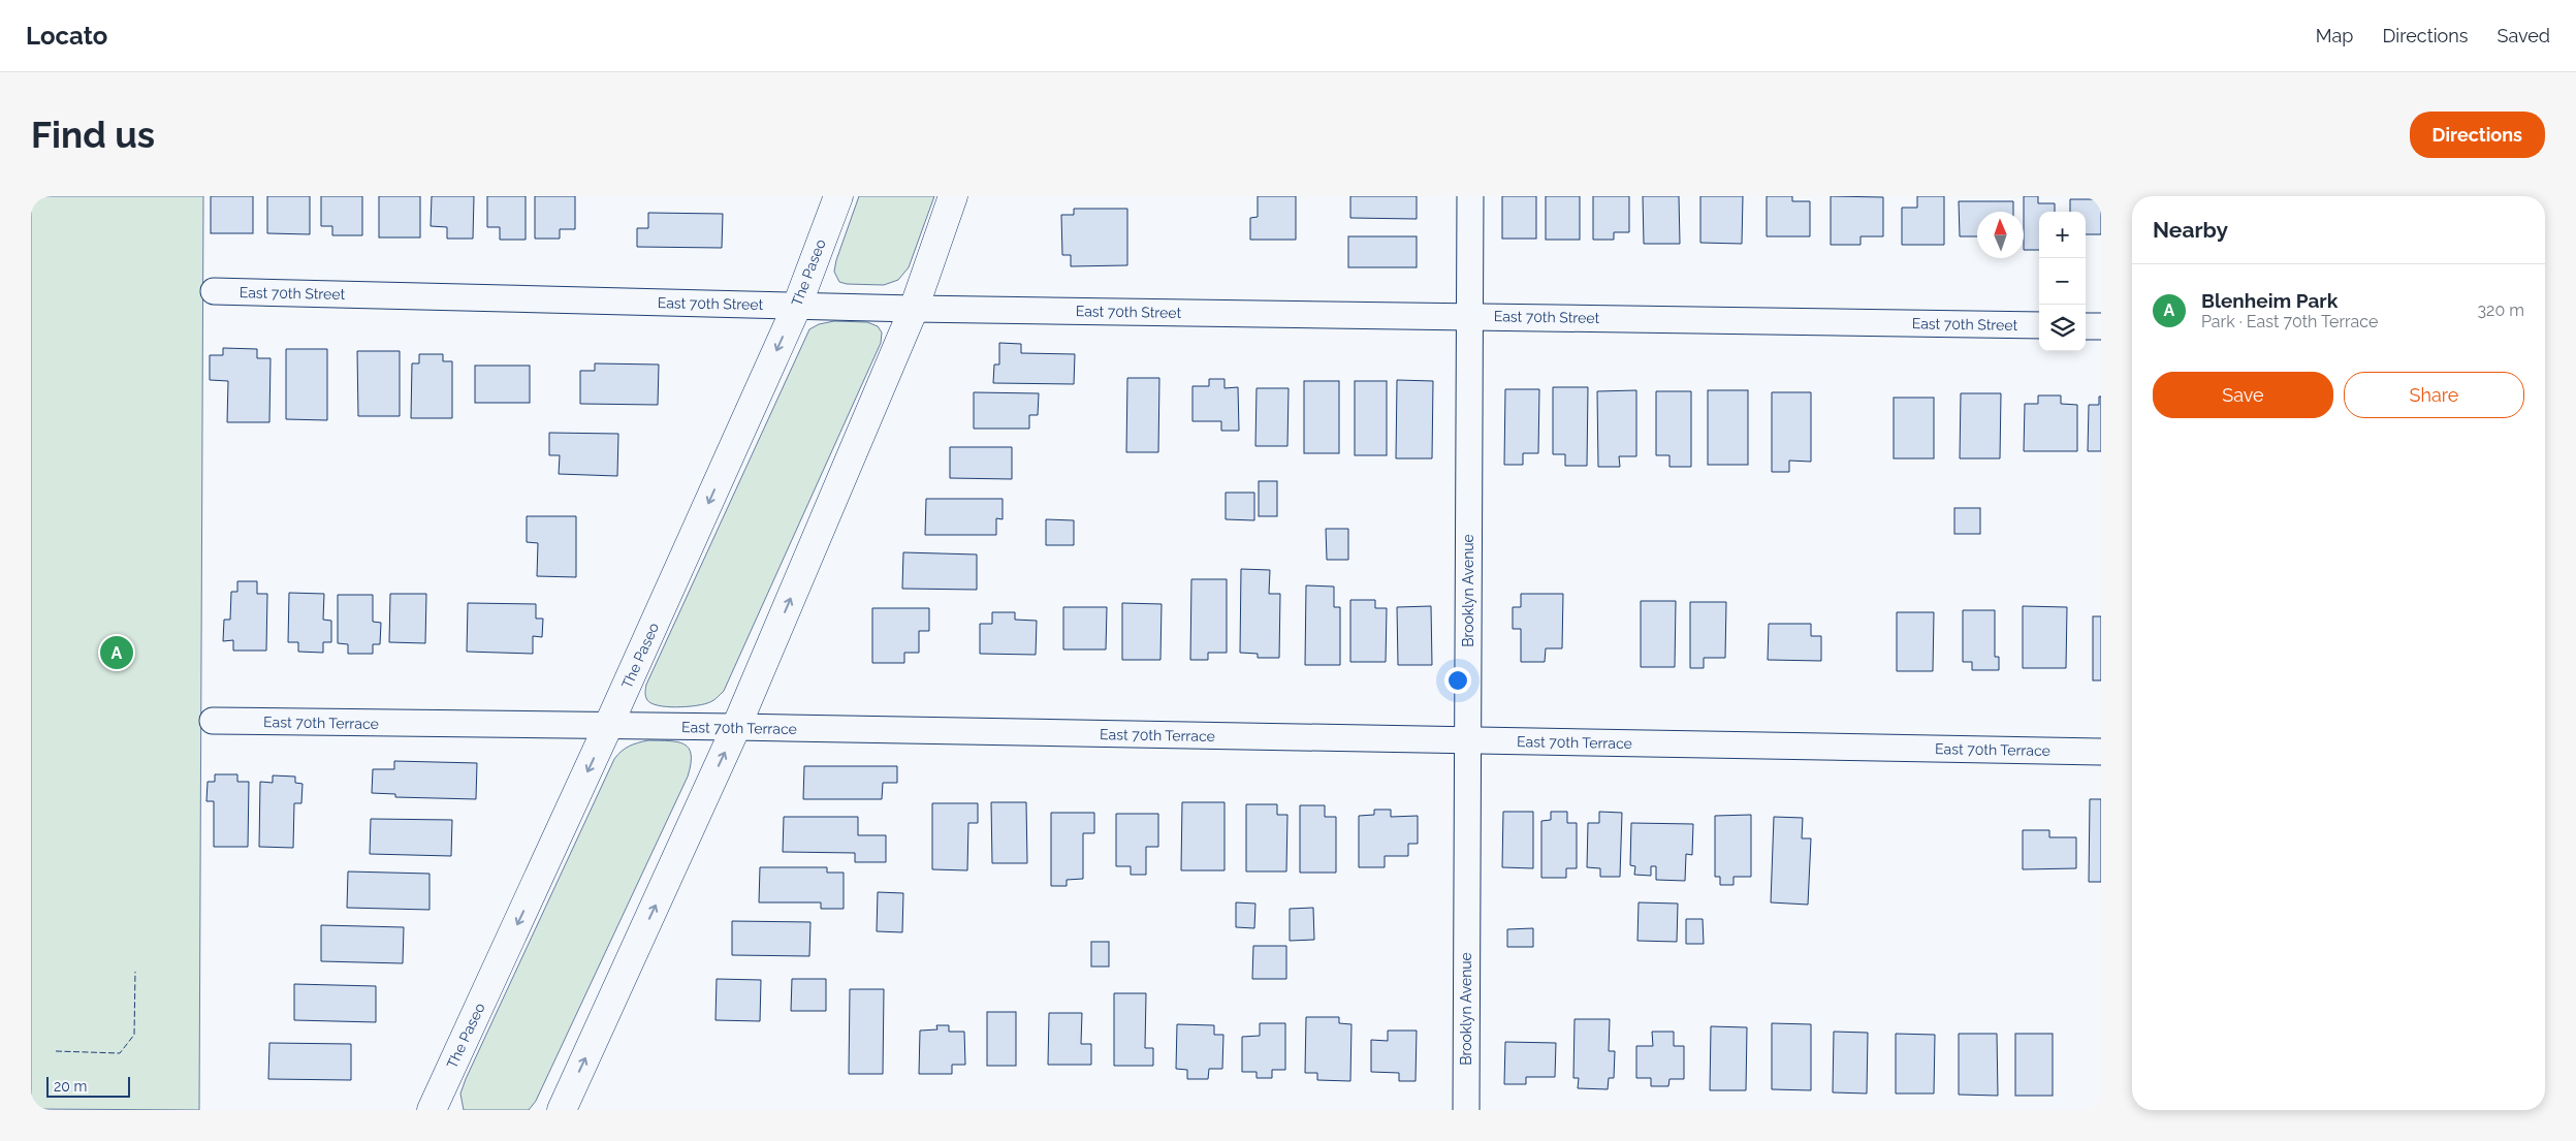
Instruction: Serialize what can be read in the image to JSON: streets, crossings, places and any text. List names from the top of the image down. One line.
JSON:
{"streets":{"main road":["The Paseo"],"street":["East 70th Street","Brooklyn Avenue","East 70th Terrace"]},"crossings":[["The Paseo","East 70th Street"],["The Paseo","East 70th Terrace"],["East 70th Street","Brooklyn Avenue"],["Brooklyn Avenue","East 70th Terrace"]],"scale_bar":"20 m","north":"top","page":{"header":"Locato","nav":["Map","Directions","Saved"],"buttons":["Directions",["Save","Share"]],"title":"Find us","heading":"Nearby","map_buttons":["+","−"],"list":[{"mark":"A","name":"Blenheim Park","note":"Park · East 70th Terrace","value":"320 m"}],"pins":"A","scale":"20 m"}}
